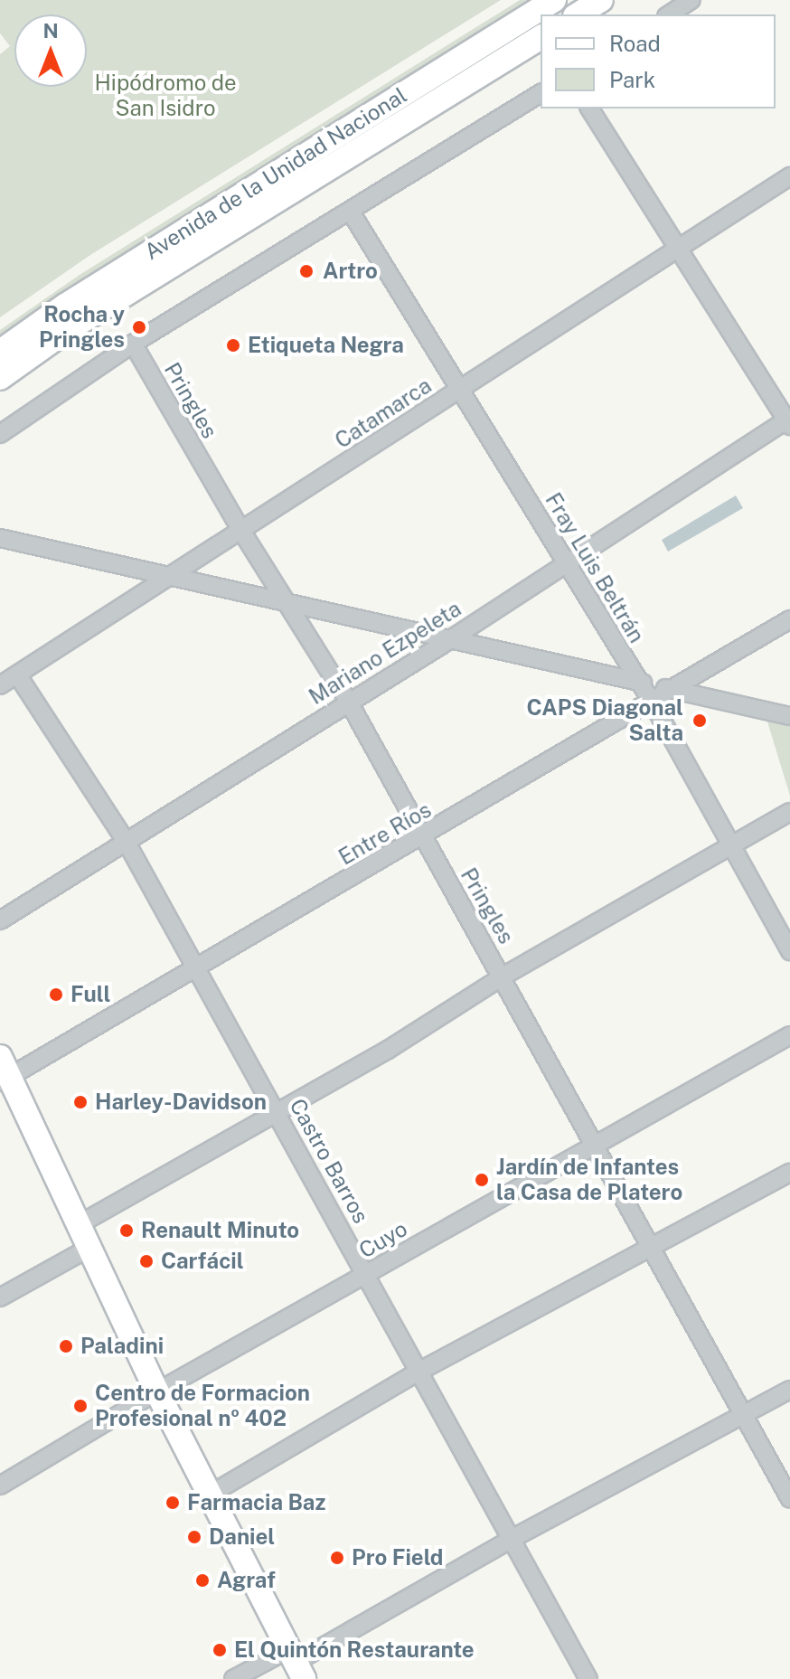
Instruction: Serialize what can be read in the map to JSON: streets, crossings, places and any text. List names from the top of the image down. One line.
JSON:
{"streets":{"main road":["Avenida de la Unidad Nacional"],"street":["Pringles","Catamarca","Fray Luis Beltrán","Mariano Ezpeleta","Entre Ríos","Castro Barros","Cuyo"]},"crossings":[["Pringles","Catamarca"],["Pringles","Mariano Ezpeleta"],["Pringles","Entre Ríos"],["Pringles","Cuyo"],["Catamarca","Fray Luis Beltrán"],["Catamarca","Castro Barros"],["Fray Luis Beltrán","Mariano Ezpeleta"],["Fray Luis Beltrán","Entre Ríos"],["Mariano Ezpeleta","Castro Barros"],["Entre Ríos","Castro Barros"],["Castro Barros","Cuyo"]],"parks":["Hipódromo de San Isidro"],"places":["Artro","Rocha y Pringles","Etiqueta Negra","CAPS Diagonal Salta","Full","Harley-Davidson","Jardín de Infantes la Casa de Platero","Renault Minuto","Carfácil","Paladini","Centro de Formacion Profesional nº 402","Farmacia Baz","Daniel","Pro Field","Agraf","El Quintón Restaurante"],"legend":["Road","Park"],"north":"top"}
